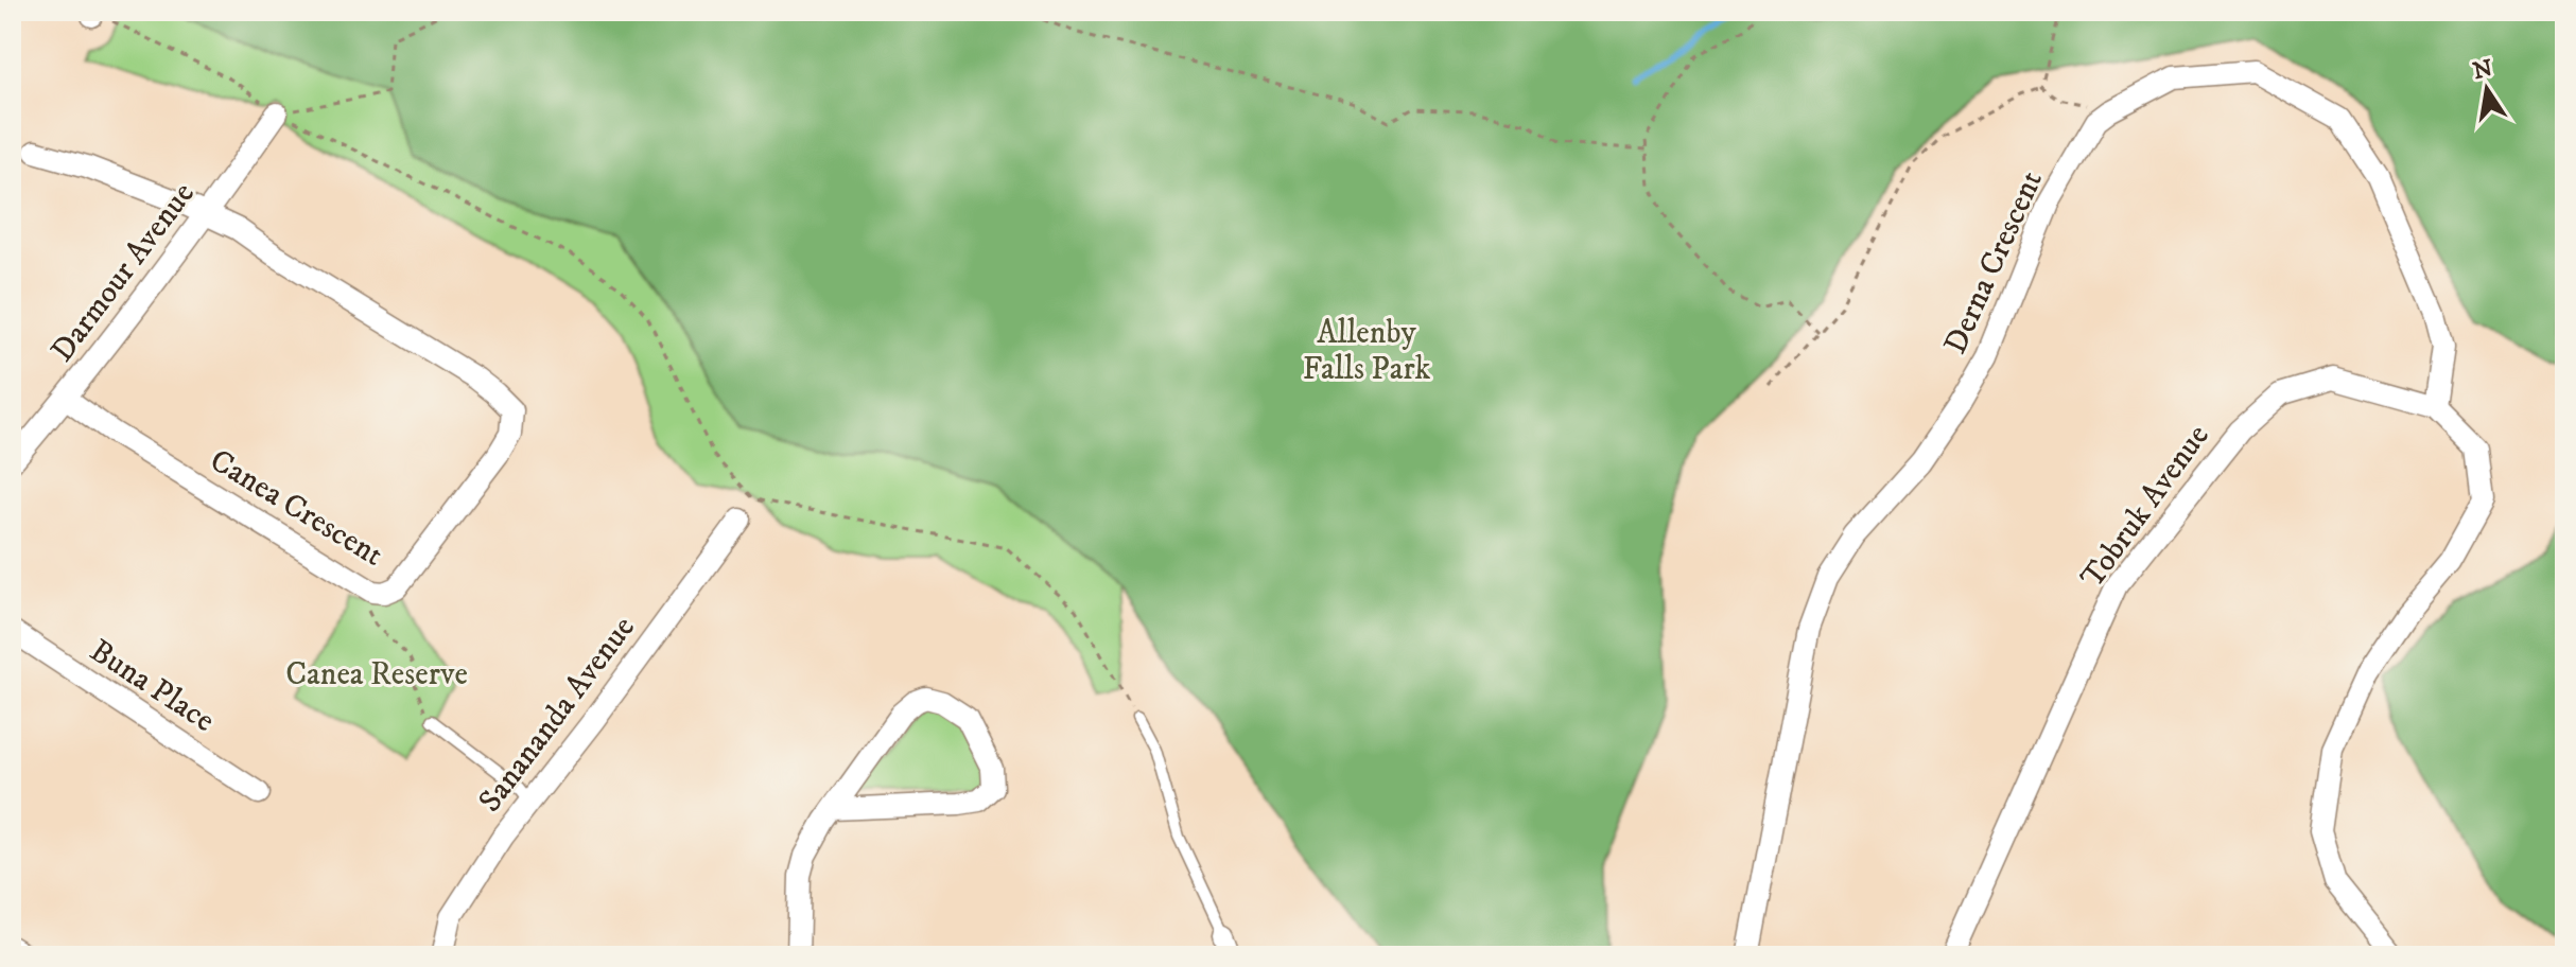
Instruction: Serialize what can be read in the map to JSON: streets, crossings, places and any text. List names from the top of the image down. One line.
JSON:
{"streets":{"street":["Derna Crescent","Darmour Avenue","Tobruk Avenue","Canea Crescent","Buna Place","Sanananda Avenue"]},"crossings":[["Derna Crescent","Tobruk Avenue"],["Darmour Avenue","Canea Crescent"]],"parks":["Allenby Falls Park","Canea Reserve"],"north":"top"}
